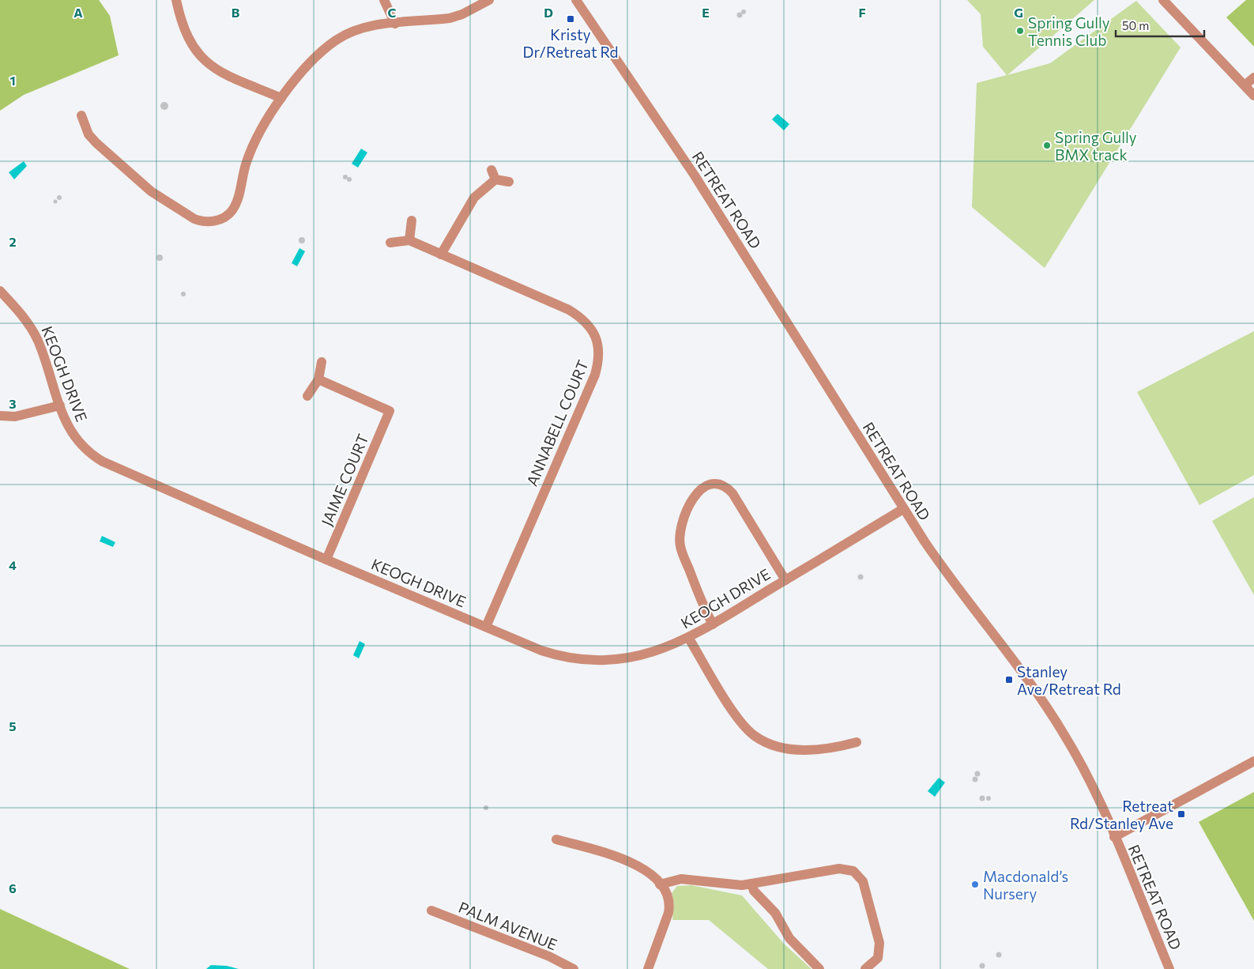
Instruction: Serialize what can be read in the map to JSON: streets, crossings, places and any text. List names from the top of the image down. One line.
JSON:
{"streets":{"street":["RETREAT ROAD","KEOGH DRIVE","ANNABELL COURT","JAIME COURT","PALM AVENUE"]},"crossings":[["RETREAT ROAD","KEOGH DRIVE"],["KEOGH DRIVE","ANNABELL COURT"],["KEOGH DRIVE","JAIME COURT"]],"places":{"transit":["Kristy Dr/Retreat Rd","Stanley Ave/Retreat Rd","Retreat Rd/Stanley Ave"],"other":["Spring Gully Tennis Club","Spring Gully BMX track","Macdonald’s Nursery"]},"scale_bar":"50 m","grid":{"columns":["A","B","C","D","E","F","G"],"rows":["1","2","3","4","5","6"]}}
